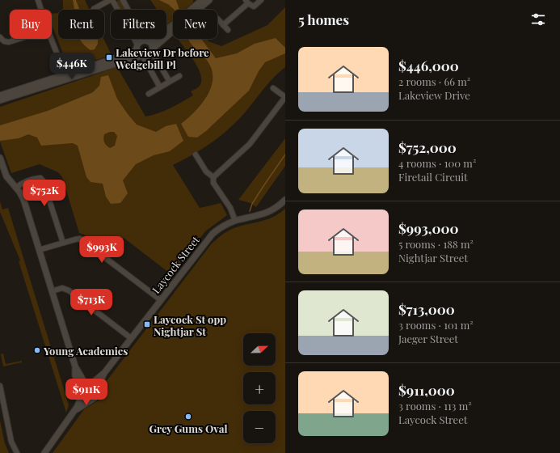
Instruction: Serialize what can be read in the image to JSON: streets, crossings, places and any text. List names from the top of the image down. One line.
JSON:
{"streets":{"street":["Laycock Street"]},"places":{"transit":["Lakeview Dr before Wedgebill Pl","Laycock St opp Nightjar St"],"other":["Young Academics","Grey Gums Oval"]},"north":"right","page":{"heading":"5 homes","chip":["Buy","Rent","Filters","New"],"list":[{"name":"$446,000","note":"2 rooms · 66 m² · Lakeview Drive"},{"name":"$752,000","note":"4 rooms · 100 m² · Firetail Circuit"},{"name":"$993,000","note":"5 rooms · 188 m² · Nightjar Street"},{"name":"$713,000","note":"3 rooms · 101 m² · Jaeger Street"},{"name":"$911,000","note":"3 rooms · 113 m² · Laycock Street"}],"price":["$446K","$752K","$993K","$713K","$911K"],"map_buttons":["+","−"]}}
